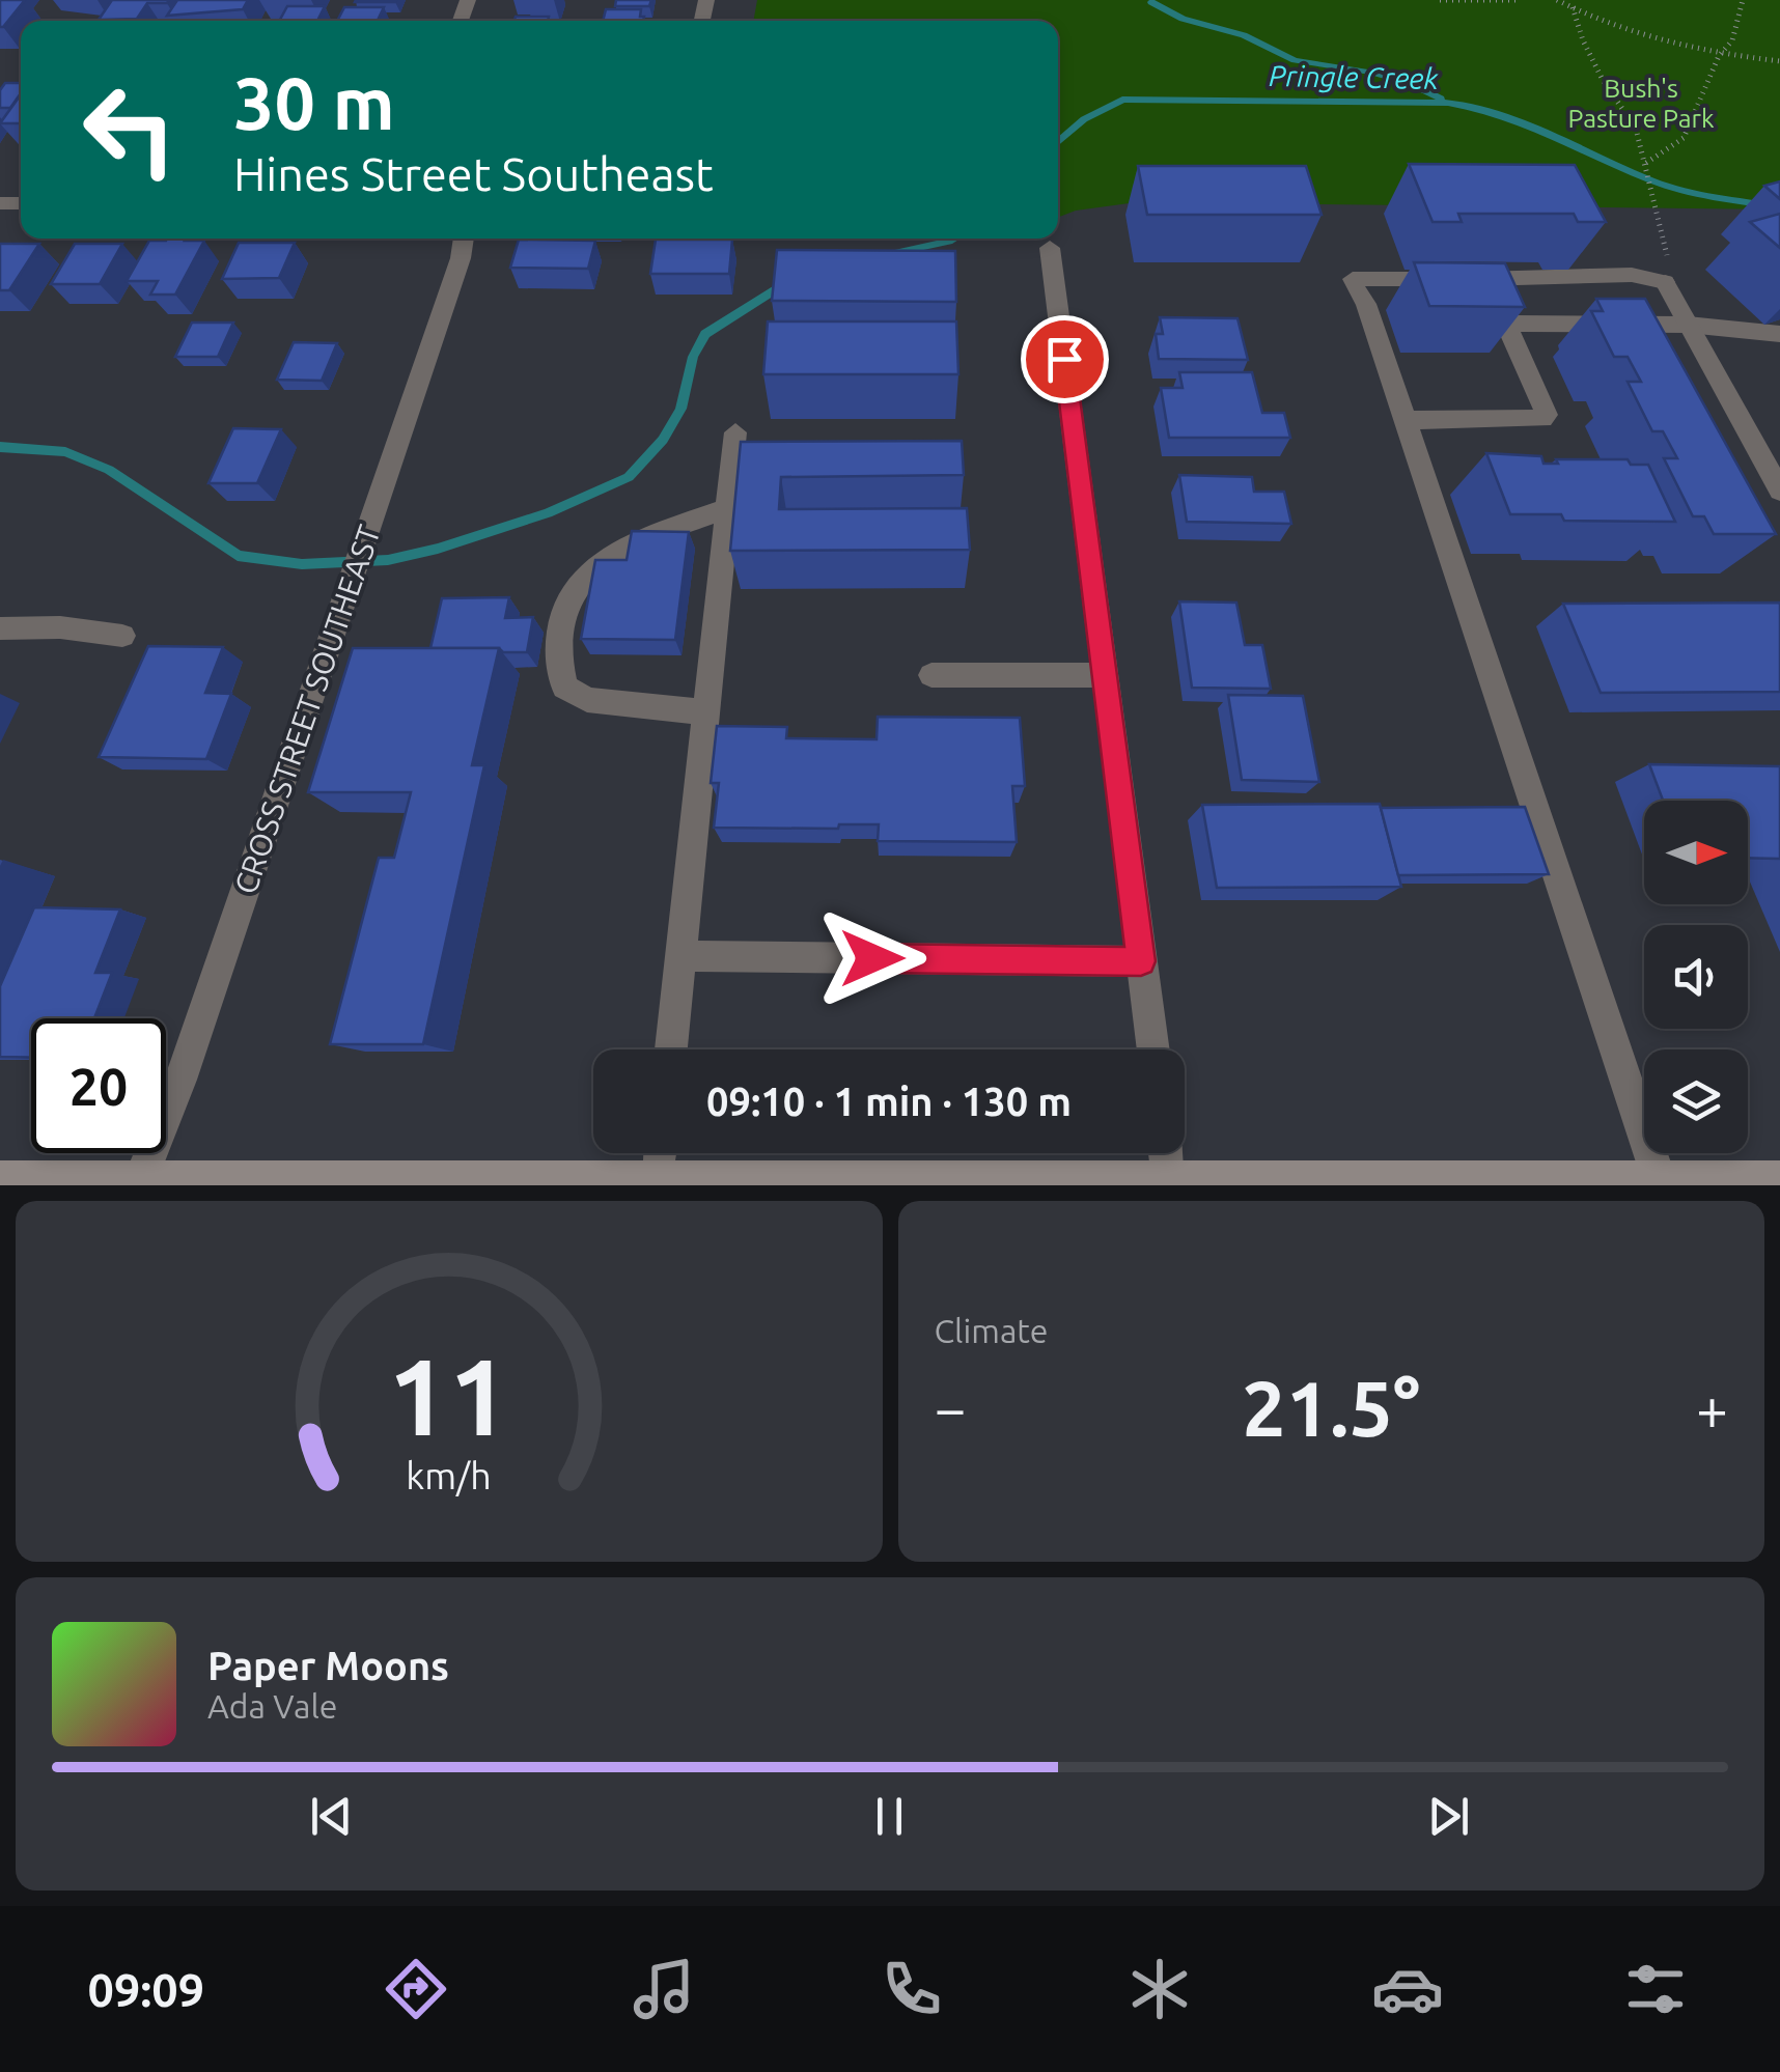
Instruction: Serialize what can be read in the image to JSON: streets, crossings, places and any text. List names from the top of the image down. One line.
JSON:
{"streets":{"street":["CROSS STREET SOUTHEAST"]},"water":["Pringle Creek"],"parks":["Bush's Pasture Park"],"north":"right","page":{"turn":["30 m","Hines Street Southeast"],"limit":"20","trip":"09:10 · 1 min · 130 m","tile":"Climate","heat":["−","21.5°","+"],"song":["Paper Moons","Ada Vale"],"tabs":"09:09","gauge":["11","km/h"]}}
